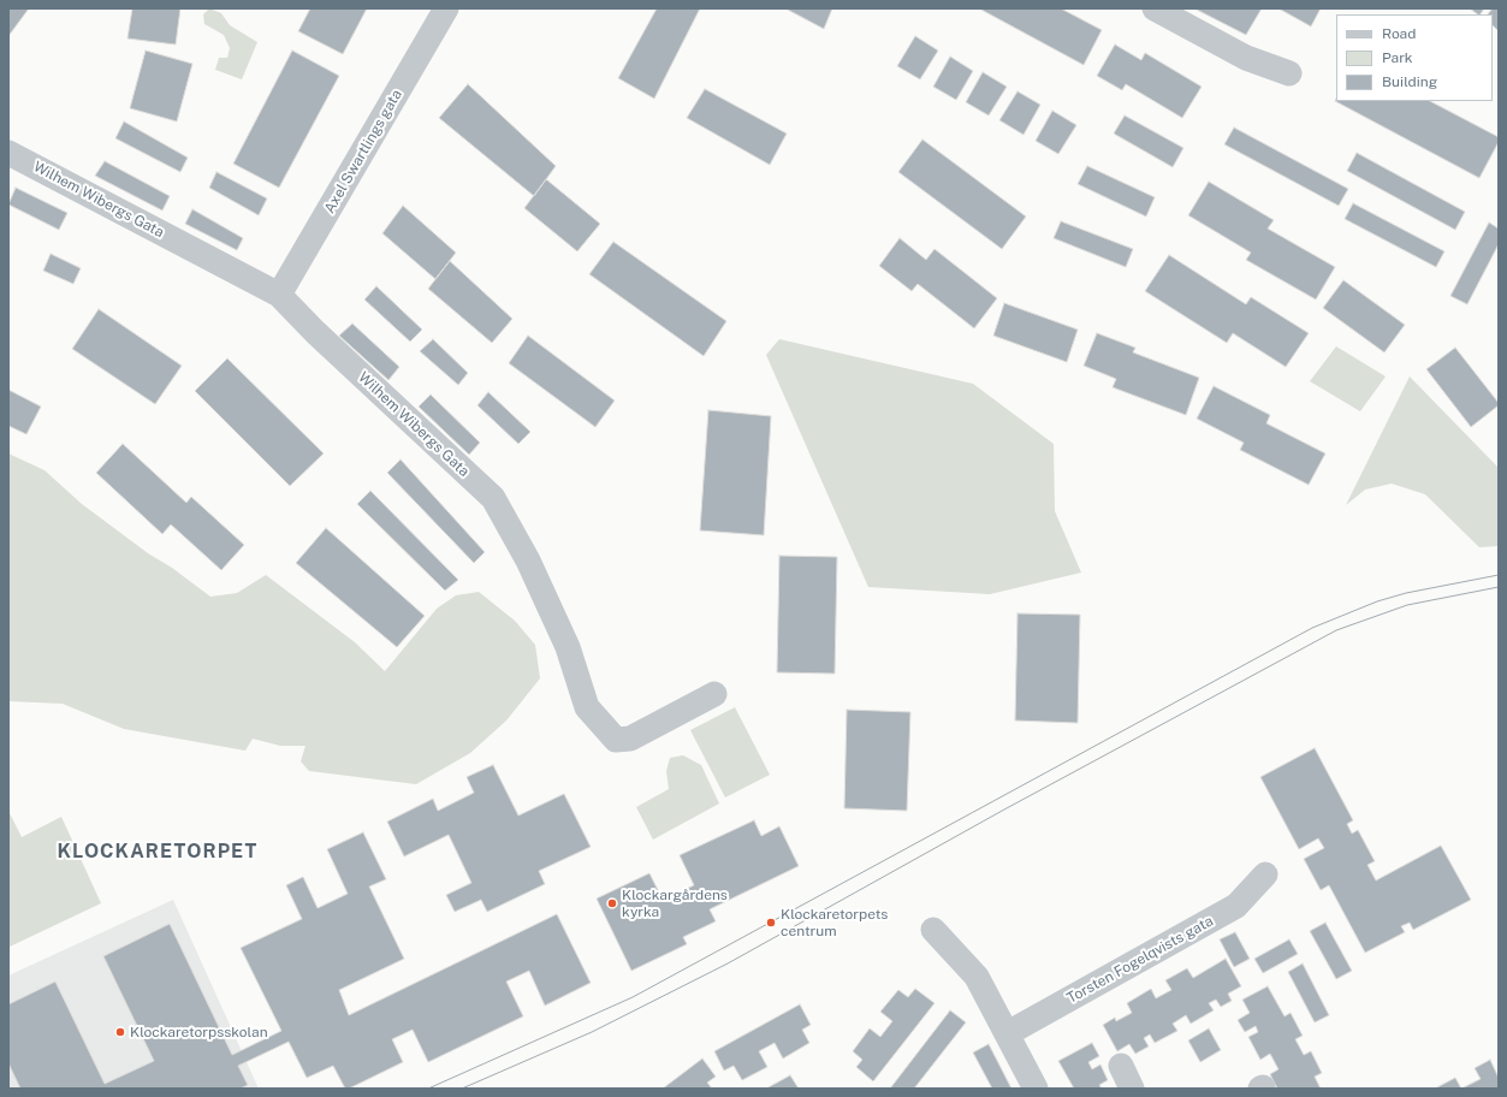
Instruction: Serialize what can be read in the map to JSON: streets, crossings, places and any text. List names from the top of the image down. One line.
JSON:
{"streets":{"street":["Axel Swartlings gata","Wilhem Wibergs Gata","Torsten Fogelqvists gata"]},"crossings":[["Axel Swartlings gata","Wilhem Wibergs Gata"]],"districts":["KLOCKARETORPET"],"places":["Klockargårdens kyrka","Klockaretorpets centrum","Klockaretorpsskolan"],"legend":["Road","Park","Building"]}
